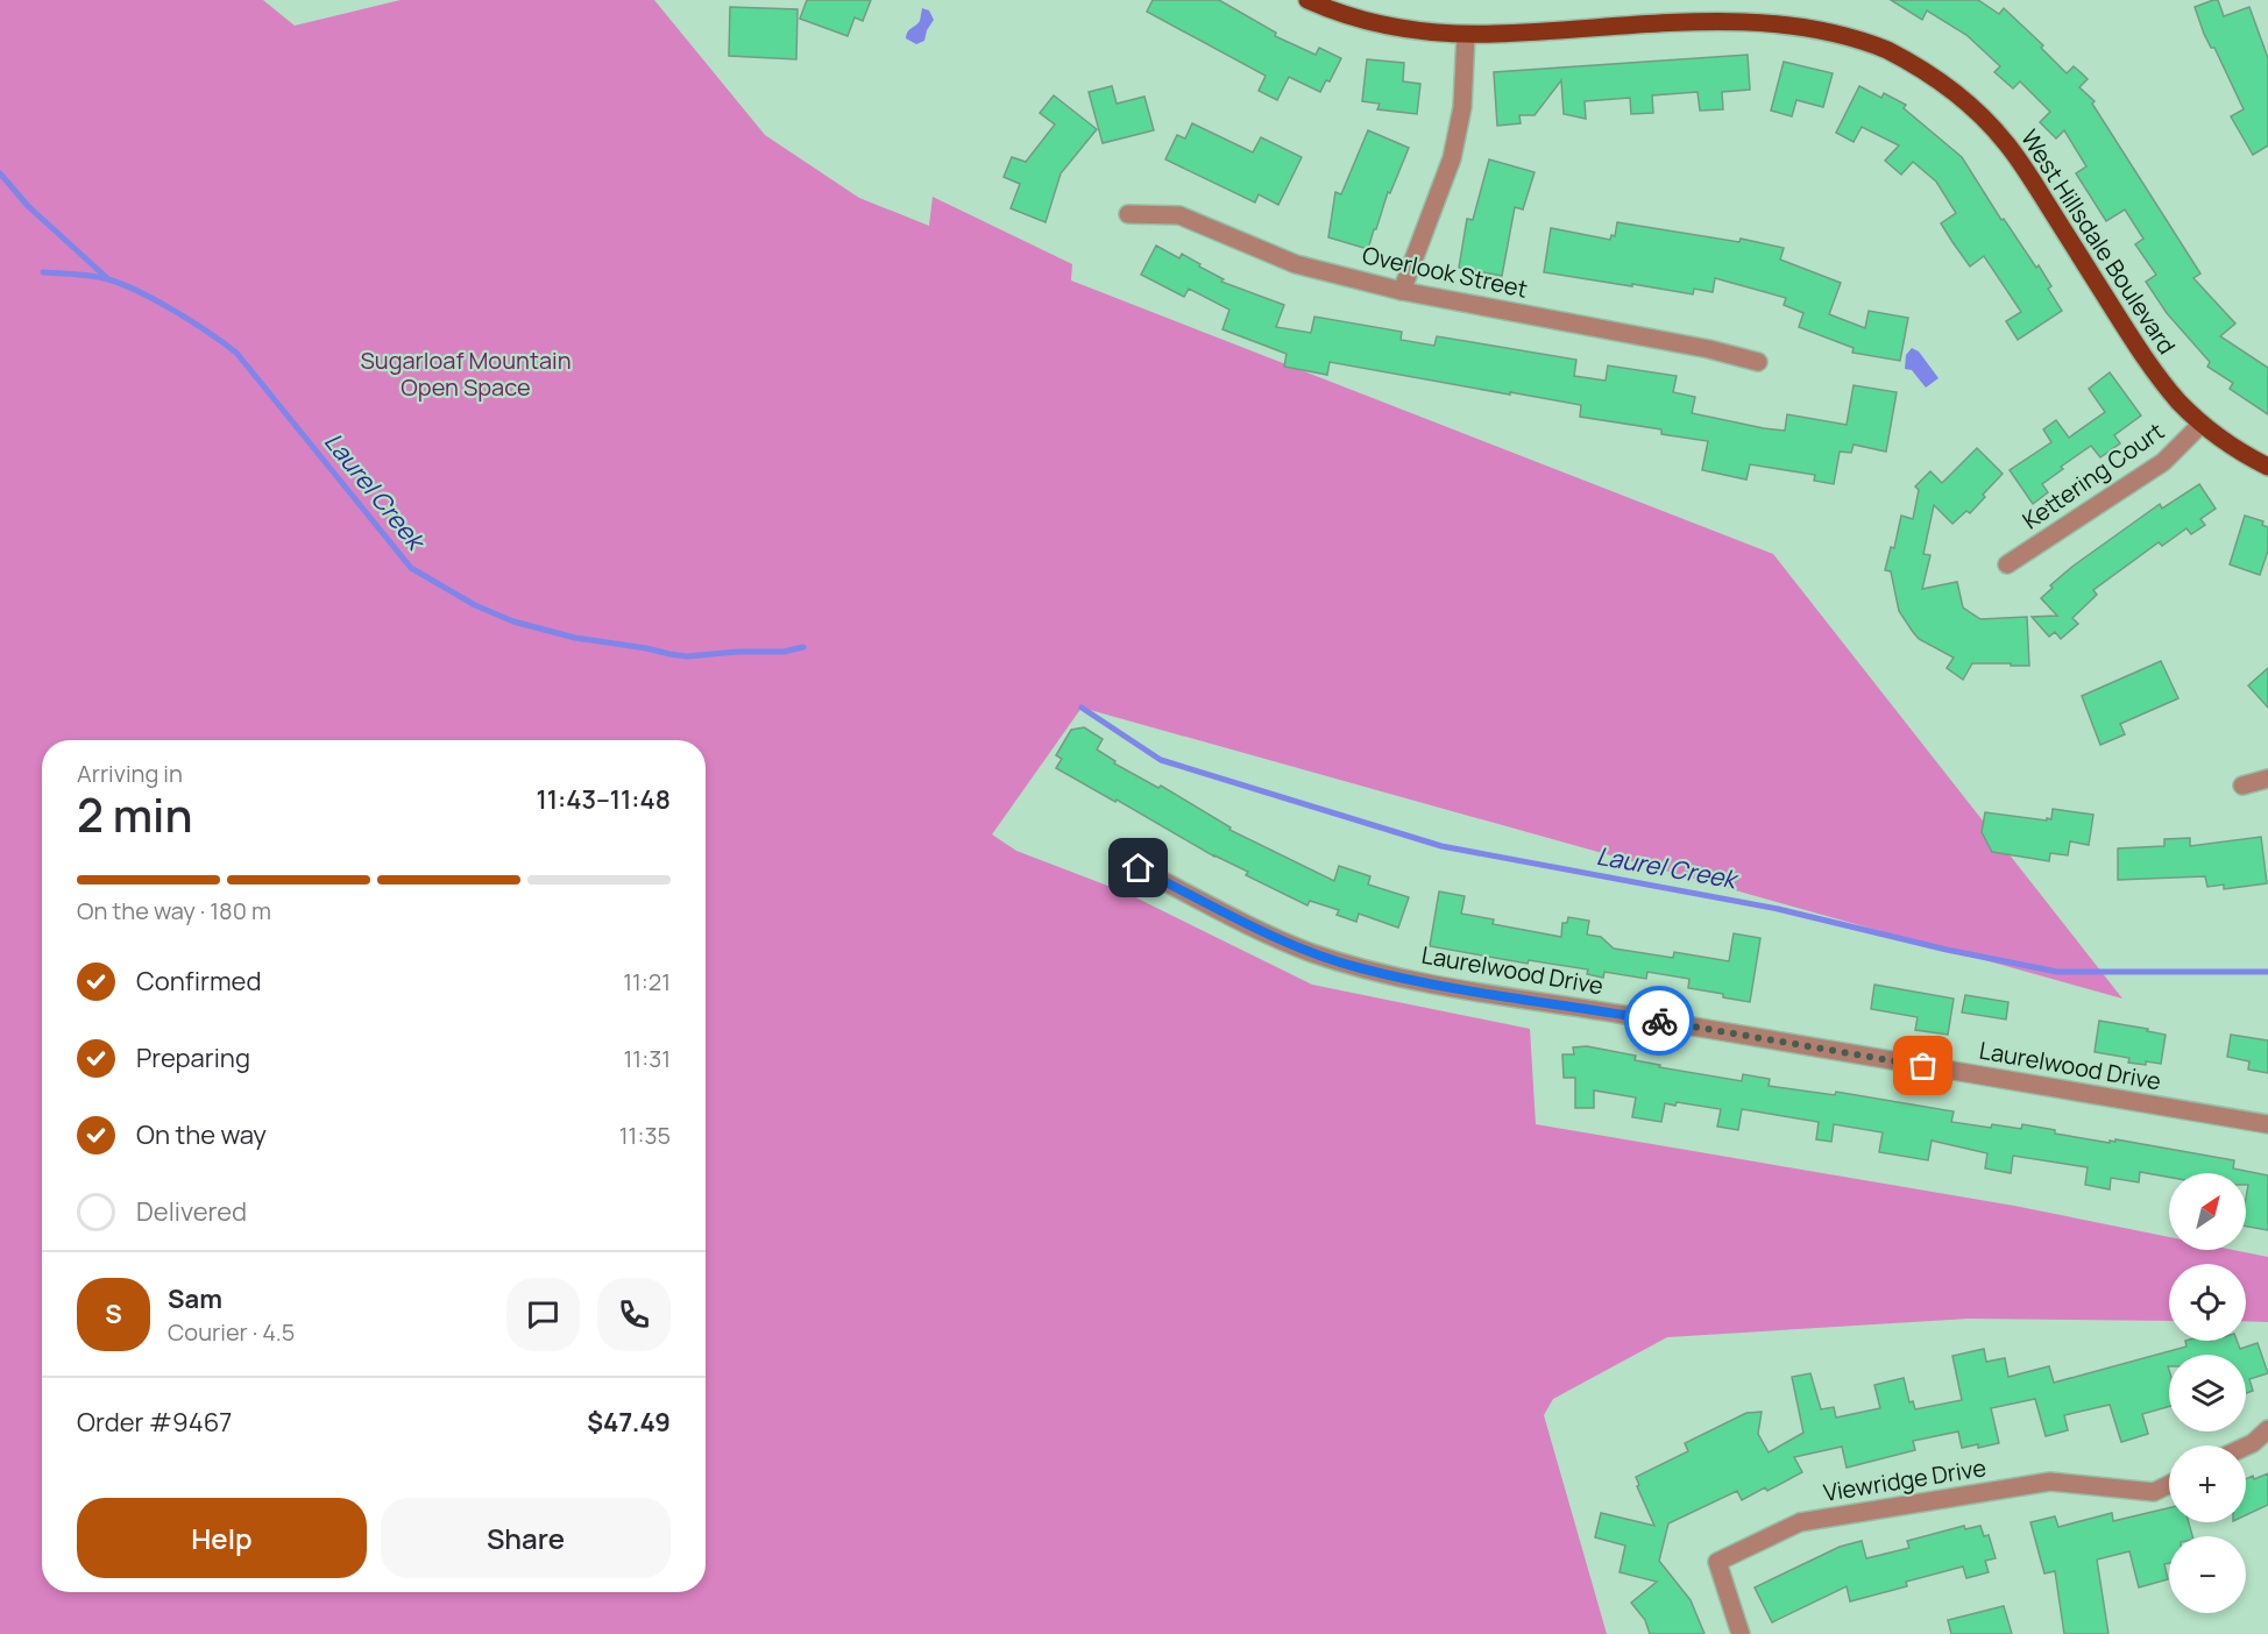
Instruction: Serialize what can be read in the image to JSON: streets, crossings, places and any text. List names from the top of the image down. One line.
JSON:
{"streets":{"main road":["West Hillsdale Boulevard"],"street":["Overlook Street","Kettering Court","Laurelwood Drive","Viewridge Drive"]},"crossings":[["West Hillsdale Boulevard","Kettering Court"]],"water":["Laurel Creek"],"parks":["Sugarloaf Mountain Open Space"],"north":"top right","page":{"heading":["2 min","Arriving in","11:43–11:48"],"panel":["Sam","Courier · 4.5","Order #9467","$47.49"],"bar":"On the way · 180 m","list":[["Confirmed","11:21"],["Preparing","11:31"],["On the way","11:35"],"Delivered"],"map_buttons":["+","−"],"round":"S","buttons":["Help","Share"]}}
